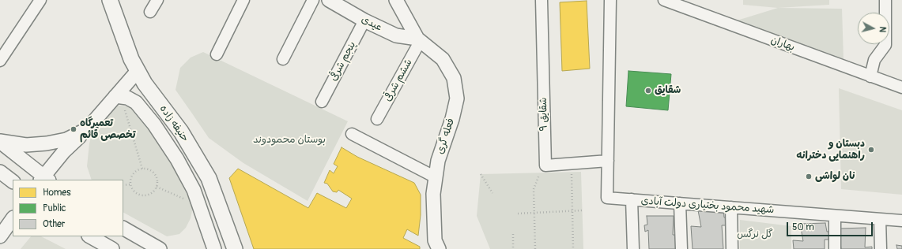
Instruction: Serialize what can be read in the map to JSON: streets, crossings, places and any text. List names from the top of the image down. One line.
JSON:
{"streets":{"main road":["حنیفه زاده"],"street":["عیدی","بهاران","پنجم شرقی","ششم شرقی","شقایق ۹","فعله گری","شهید محمود بختیاری دولت آبادی"]},"crossings":[["عیدی","پنجم شرقی"],["عیدی","ششم شرقی"],["عیدی","فعله گری"],["ششم شرقی","فعله گری"],["شقایق ۹","شهید محمود بختیاری دولت آبادی"]],"parks":["بوستان محمودوند","گل نرگس"],"places":["شقایق","تعمیرگاه تخصصی قائم","دبستان و راهنمایی دخترانه","نان لواشی"],"legend":["Homes","Public","Other"],"scale_bar":"50 m","north":"right"}
